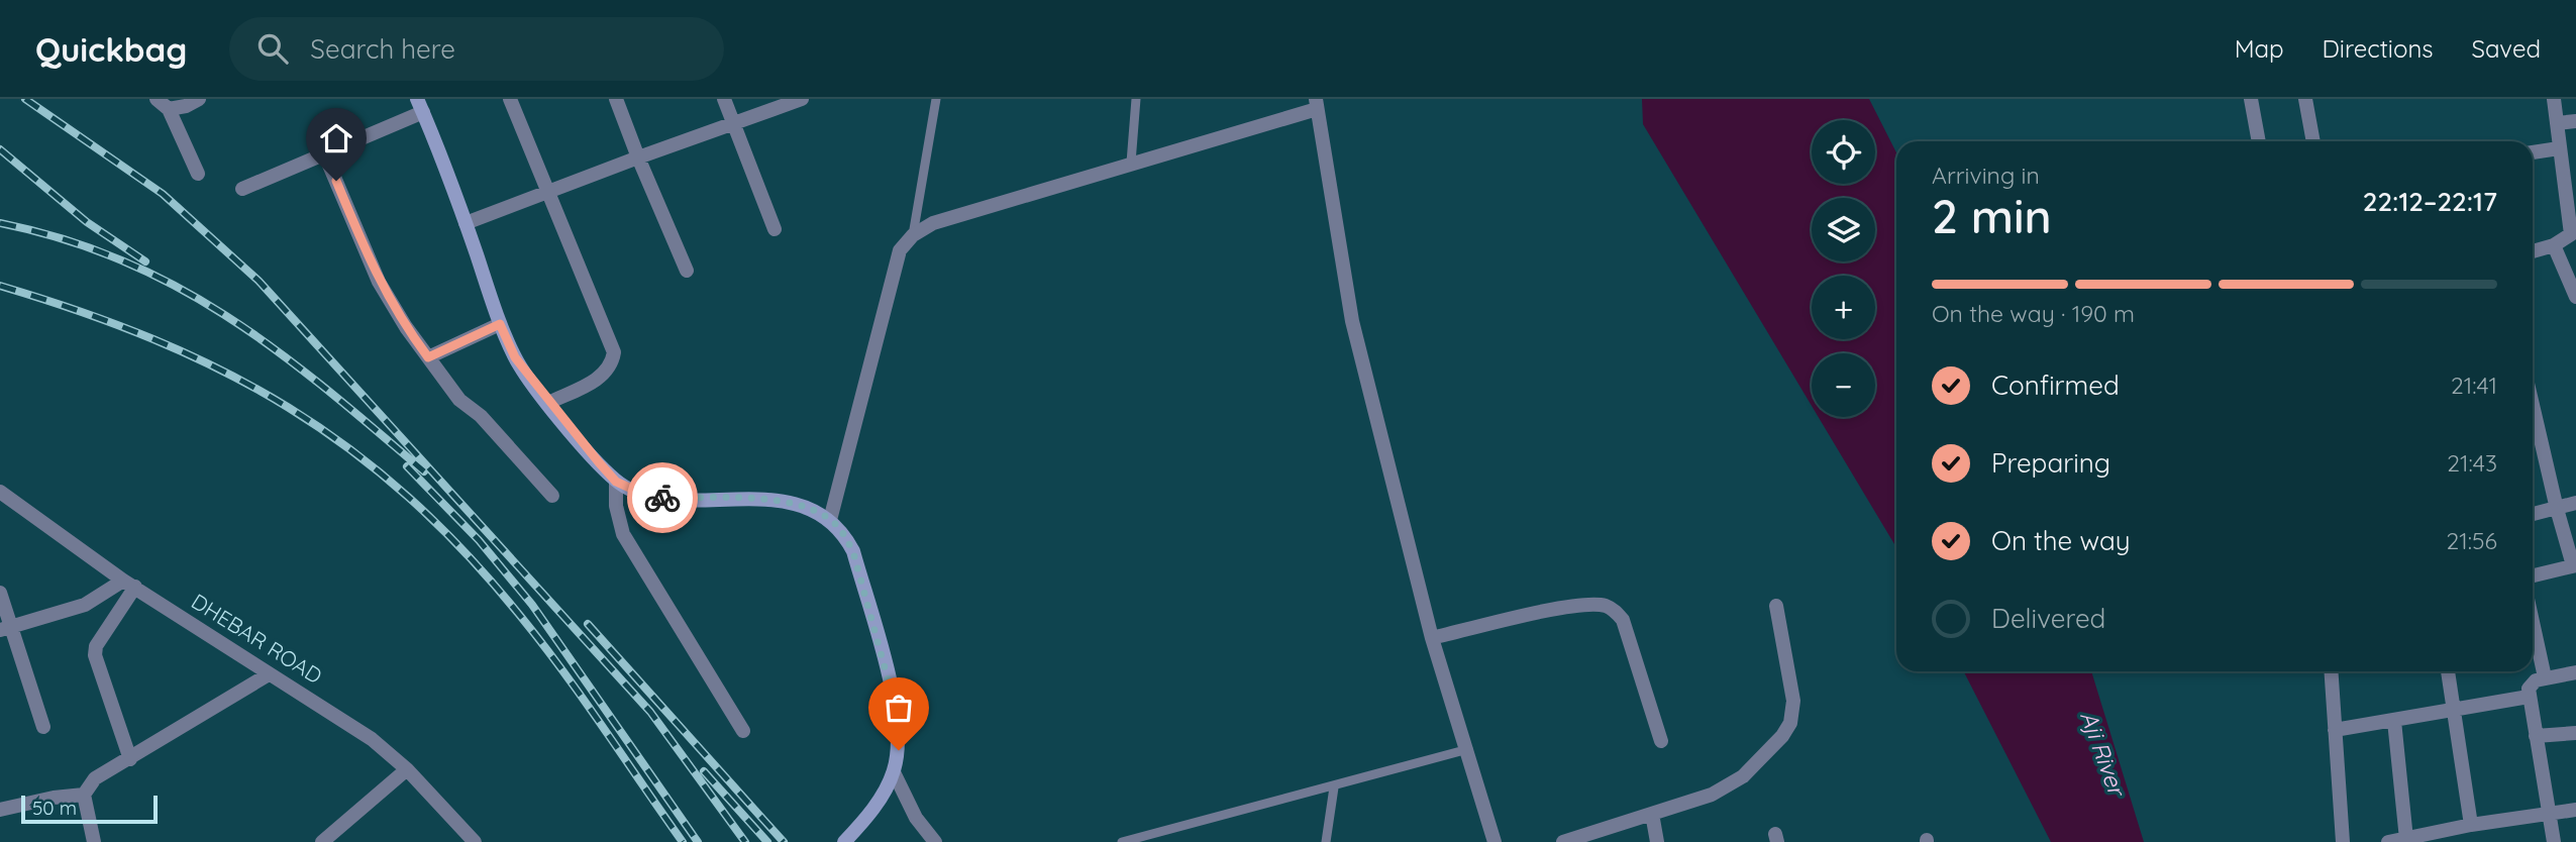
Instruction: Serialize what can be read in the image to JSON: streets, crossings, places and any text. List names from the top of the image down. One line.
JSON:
{"streets":{"street":["DHEBAR ROAD"]},"water":["Aji River"],"scale_bar":"50 m","page":{"header":"Quickbag","search":"Search here","nav":["Map","Directions","Saved"],"map_buttons":["+","−"],"heading":["2 min","Arriving in","22:12–22:17"],"bar":"On the way · 190 m","list":[["Confirmed","21:41"],["Preparing","21:43"],["On the way","21:56"],"Delivered"],"scale":"50 m"}}
